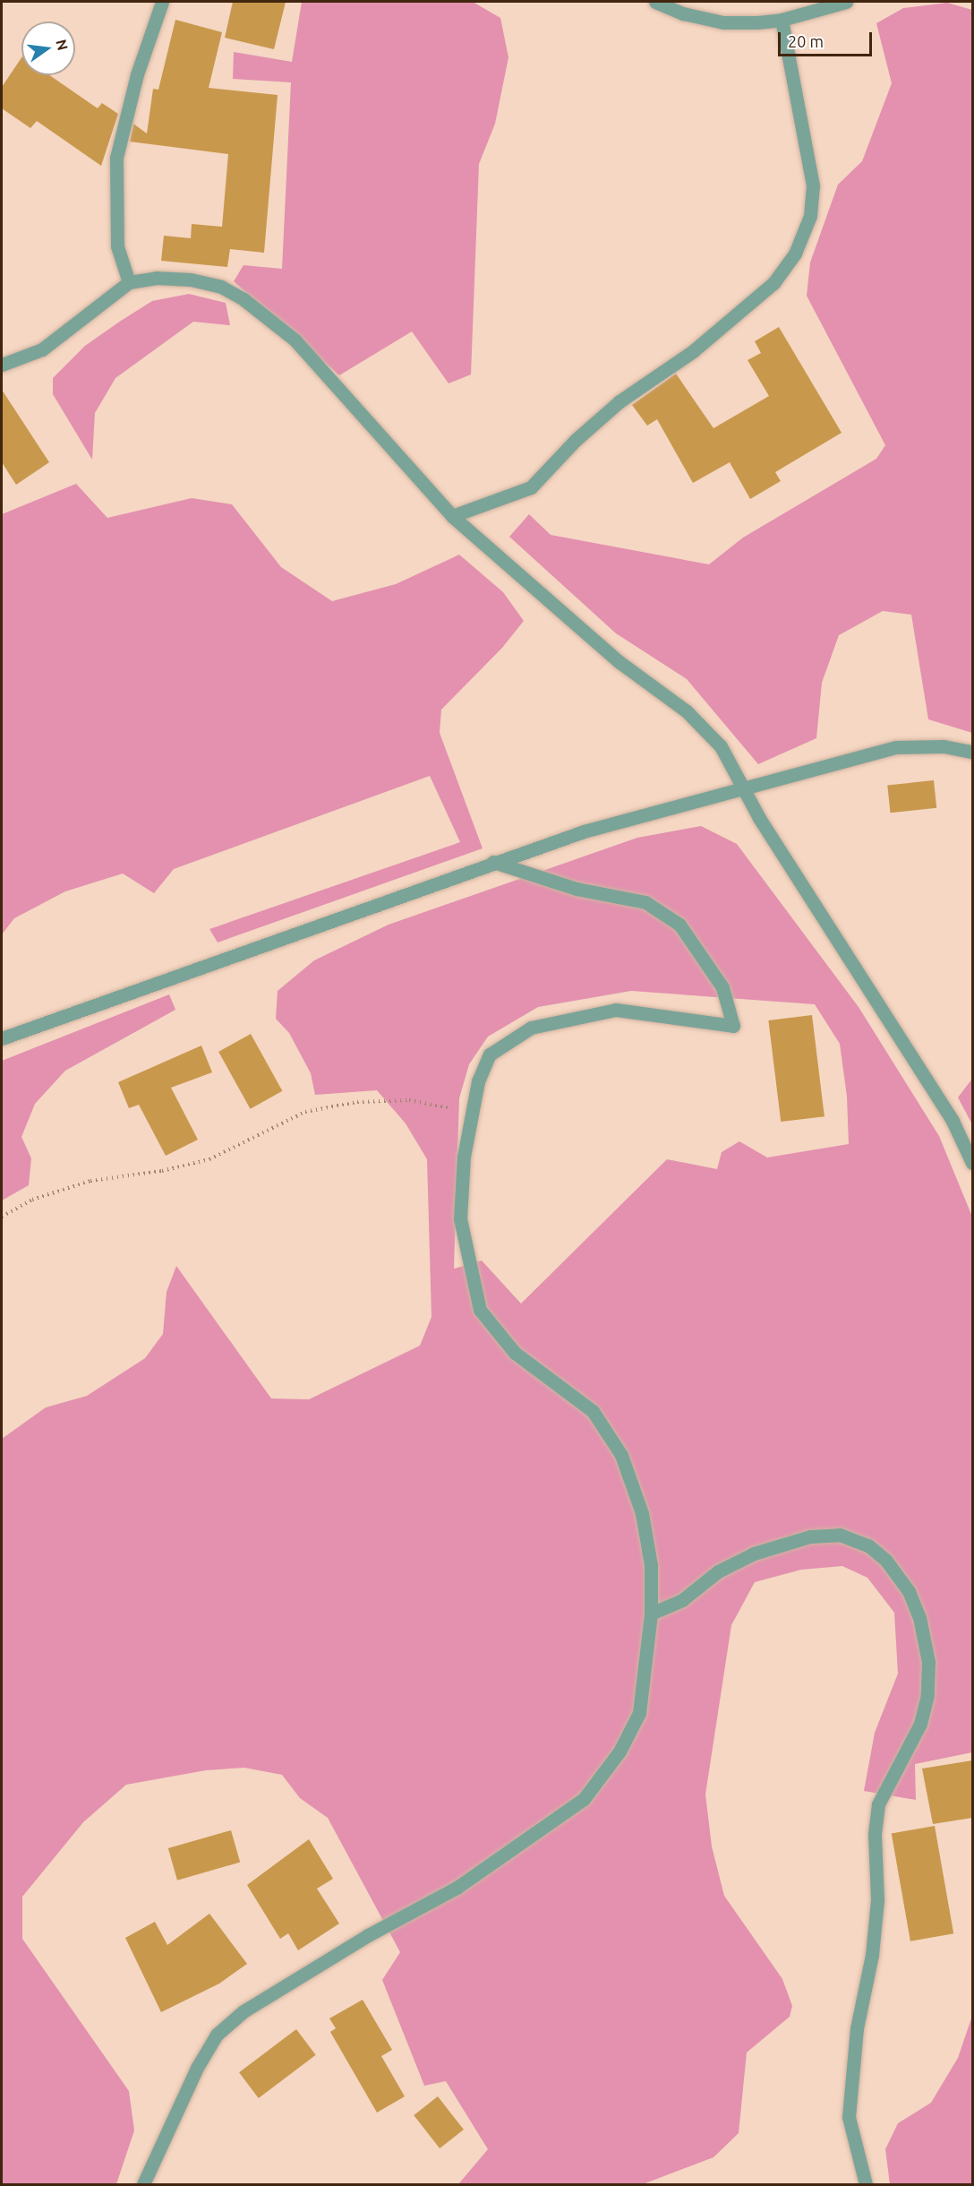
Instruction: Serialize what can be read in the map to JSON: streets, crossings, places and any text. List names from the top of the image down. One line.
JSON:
{"scale_bar":"20 m","north":"right"}
